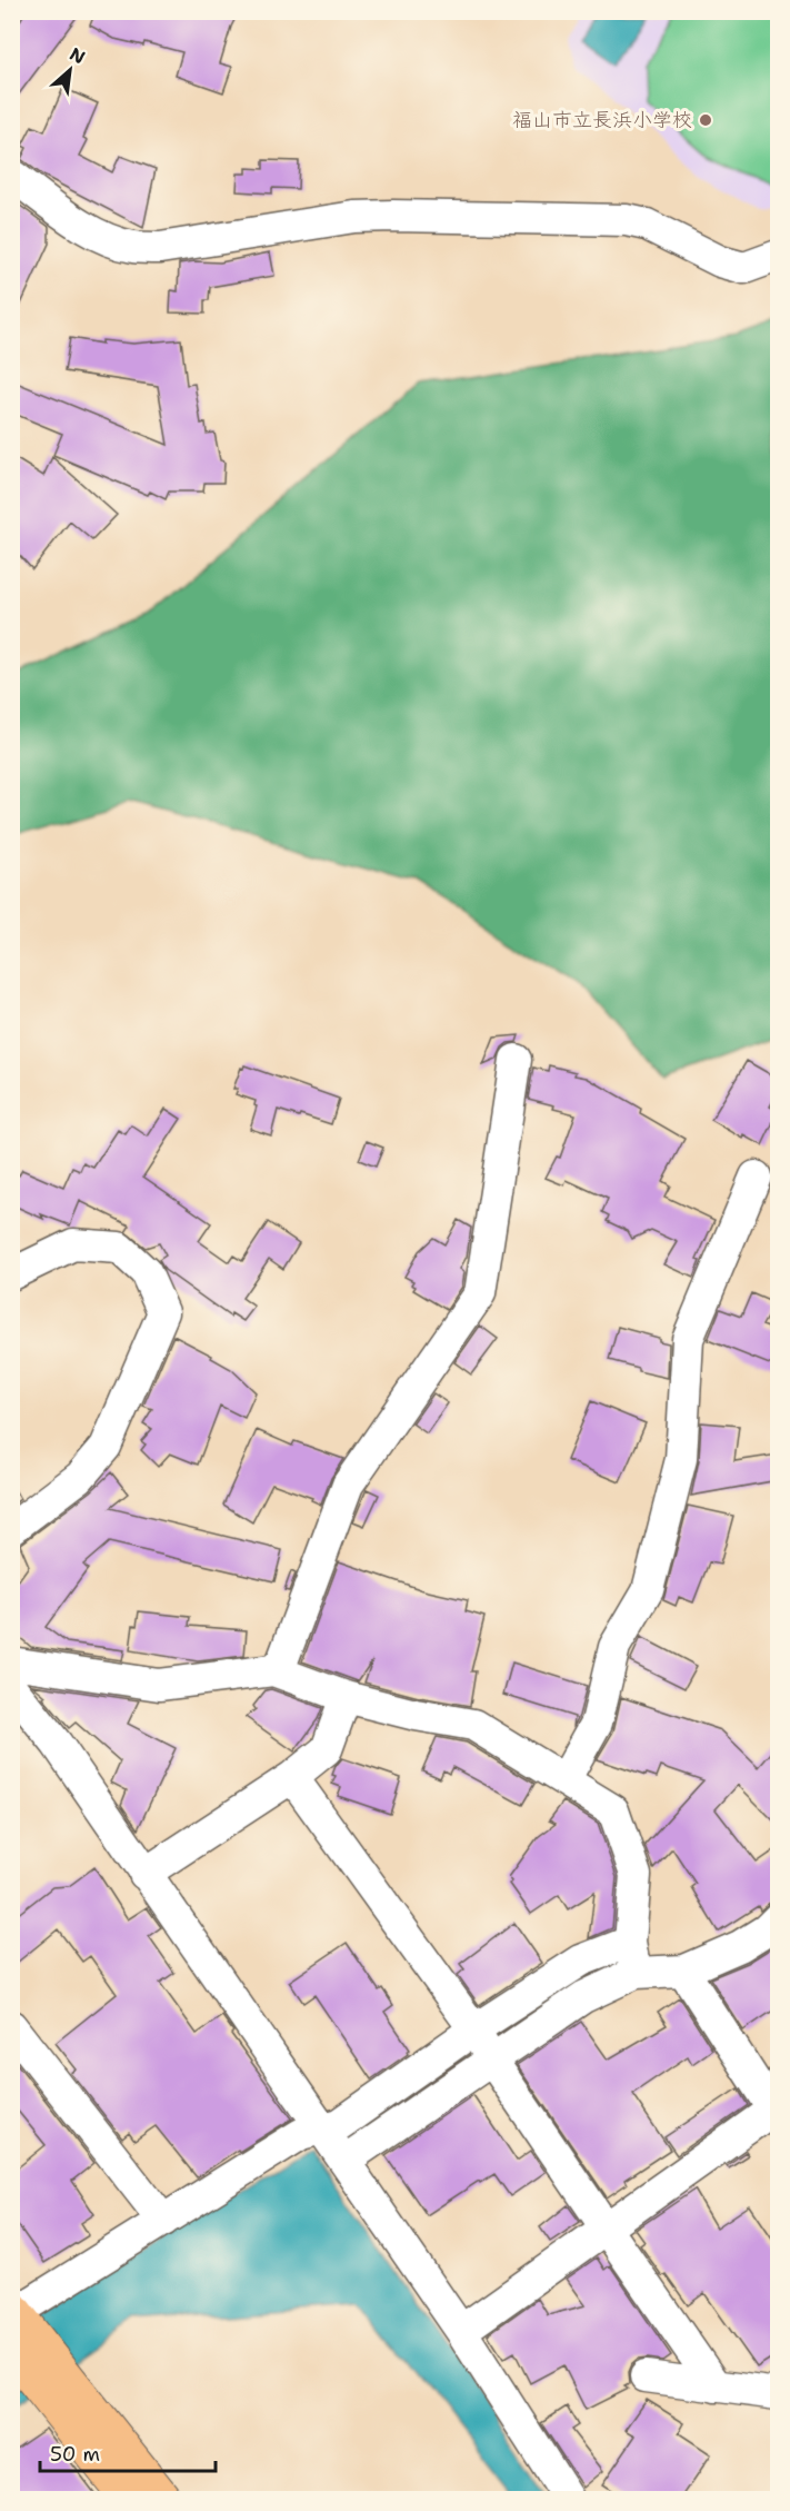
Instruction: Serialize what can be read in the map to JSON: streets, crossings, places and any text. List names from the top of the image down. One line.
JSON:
{"places":["福山市立長浜小学校"],"scale_bar":"50 m","north":"top right"}
